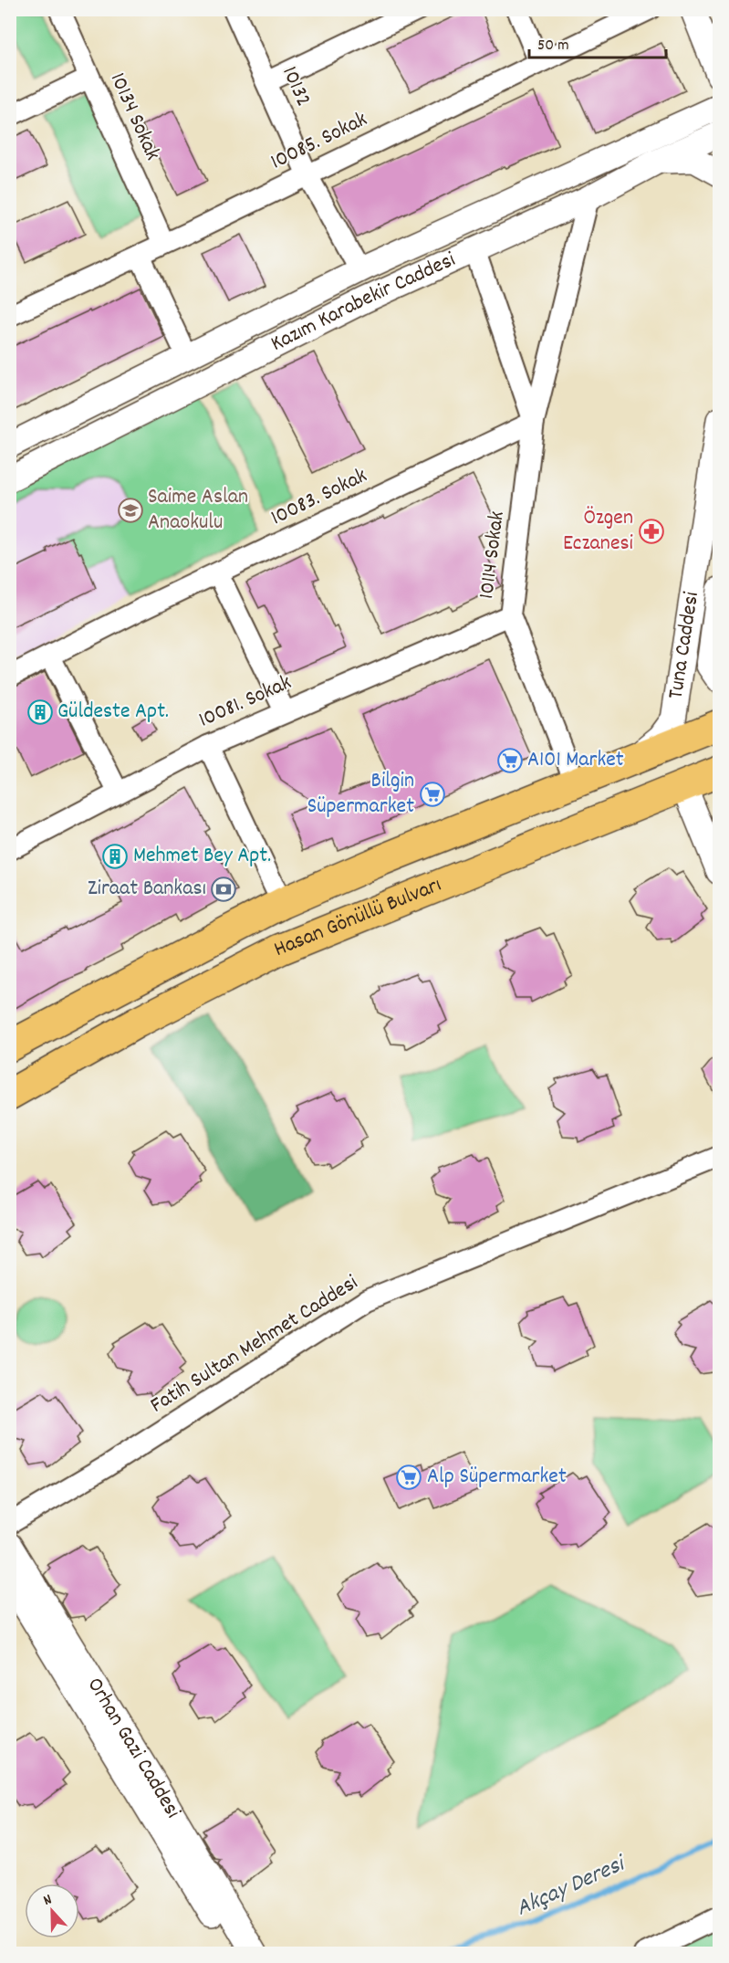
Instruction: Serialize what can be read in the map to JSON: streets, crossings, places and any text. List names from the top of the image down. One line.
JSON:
{"streets":{"main road":["Hasan Gönüllü Bulvarı"],"street":["10132","10134 Sokak","10085. Sokak","Kazım Karabekir Caddesi","10083. Sokak","10114 Sokak","Tuna Caddesi","10081. Sokak","Fatih Sultan Mehmet Caddesi","Orhan Gazi Caddesi"]},"crossings":[["10132","10085. Sokak"],["10132","Kazım Karabekir Caddesi"],["10134 Sokak","10085. Sokak"],["Kazım Karabekir Caddesi","10114 Sokak"],["10083. Sokak","10114 Sokak"],["10114 Sokak","10081. Sokak"],["10114 Sokak","Hasan Gönüllü Bulvarı"],["Tuna Caddesi","Hasan Gönüllü Bulvarı"]],"water":["Akçay Deresi"],"places":{"school or university":["Saime Aslan Anaokulu"],"pharmacy":["Özgen Eczanesi"],"building":["Güldeste Apt.","Mehmet Bey Apt."],"supermarket":["A101 Market","Bilgin Süpermarket","Alp Süpermarket"],"bank":["Ziraat Bankası"]},"scale_bar":"50 m","north":"top"}
